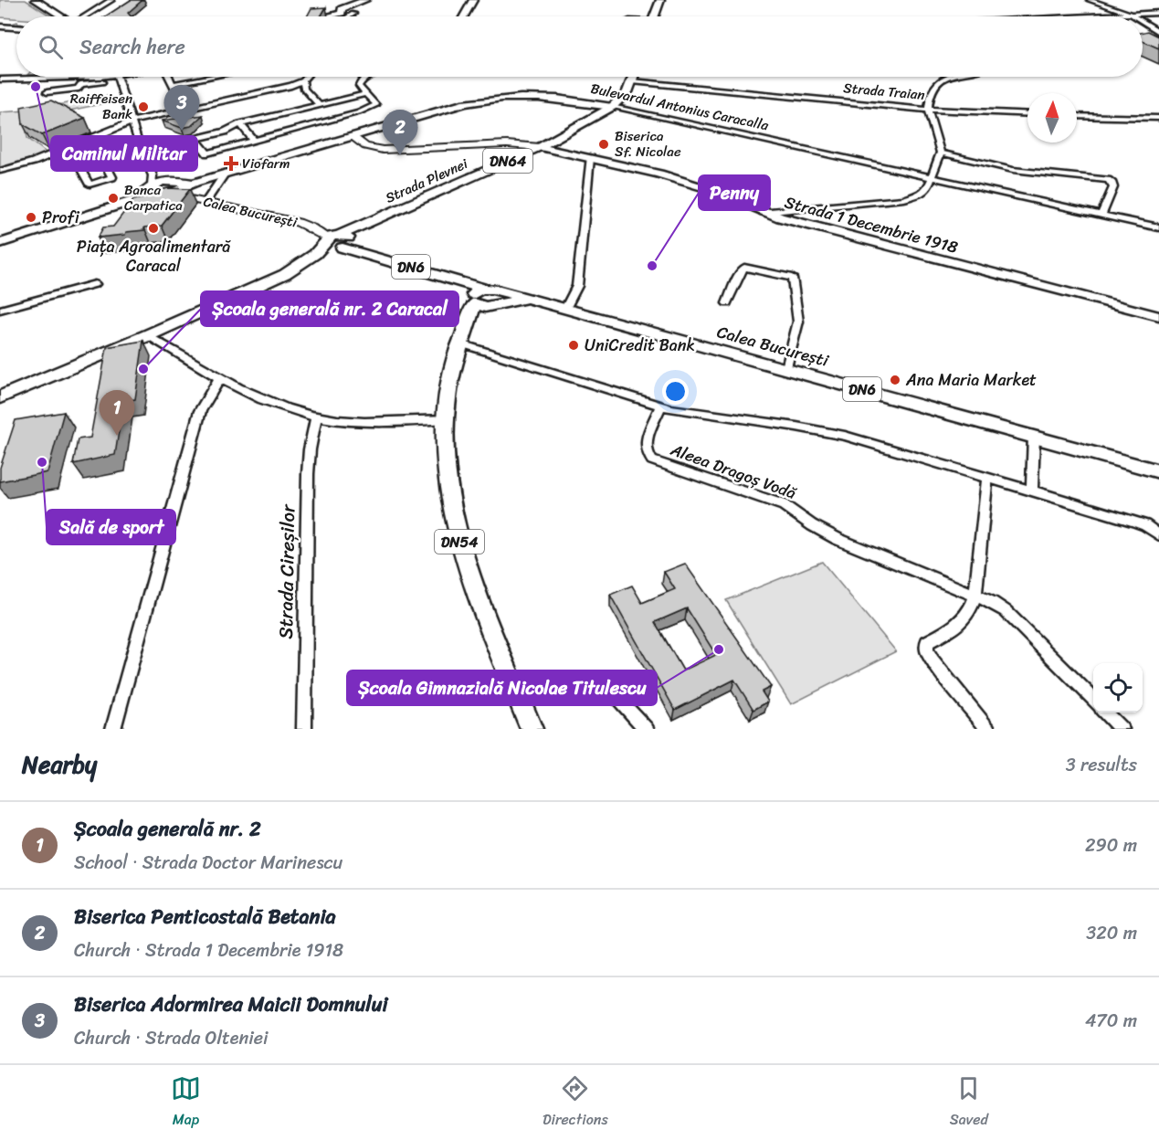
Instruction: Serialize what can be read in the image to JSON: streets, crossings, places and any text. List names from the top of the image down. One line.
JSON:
{"streets":{"main road":["Bulevardul Antonius Caracalla","DN64","Strada Plevnei","Calea București","Strada 1 Decembrie 1918","DN6","DN54"],"street":["Strada Traian","Aleea Dragoș Vodă","Strada Cireșilor"]},"crossings":[["Bulevardul Antonius Caracalla","Strada Plevnei"],["Bulevardul Antonius Caracalla","Calea București"],["Bulevardul Antonius Caracalla","Strada 1 Decembrie 1918"],["Strada Plevnei","Calea București"],["Strada Plevnei","Strada 1 Decembrie 1918"],["Calea București","DN6"],["Calea București","DN54"],["DN6","DN54"]],"places":{"other":["Caminul Militar","Raiffeisen Bank","Biserica Sf. Nicolae","Banca Carpatica","Profi","Piața Agroalimentară Caracal","Penny","UniCredit Bank","Școala generală nr. 2 Caracal","Ana Maria Market","Sală de sport","Școala Gimnazială Nicolae Titulescu"],"health":["Viofarm"]},"north":"top","page":{"search":"Search here","pins":["3","2","1"],"heading":["Nearby","3 results"],"list":[{"mark":"1","name":"Școala generală nr. 2","note":"School · Strada Doctor Marinescu","value":"290 m"},{"mark":"2","name":"Biserica Penticostală Betania","note":"Church · Strada 1 Decembrie 1918","value":"320 m"},{"mark":"3","name":"Biserica Adormirea Maicii Domnului","note":"Church · Strada Olteniei","value":"470 m"}],"nav":["Map","Directions","Saved"]}}
